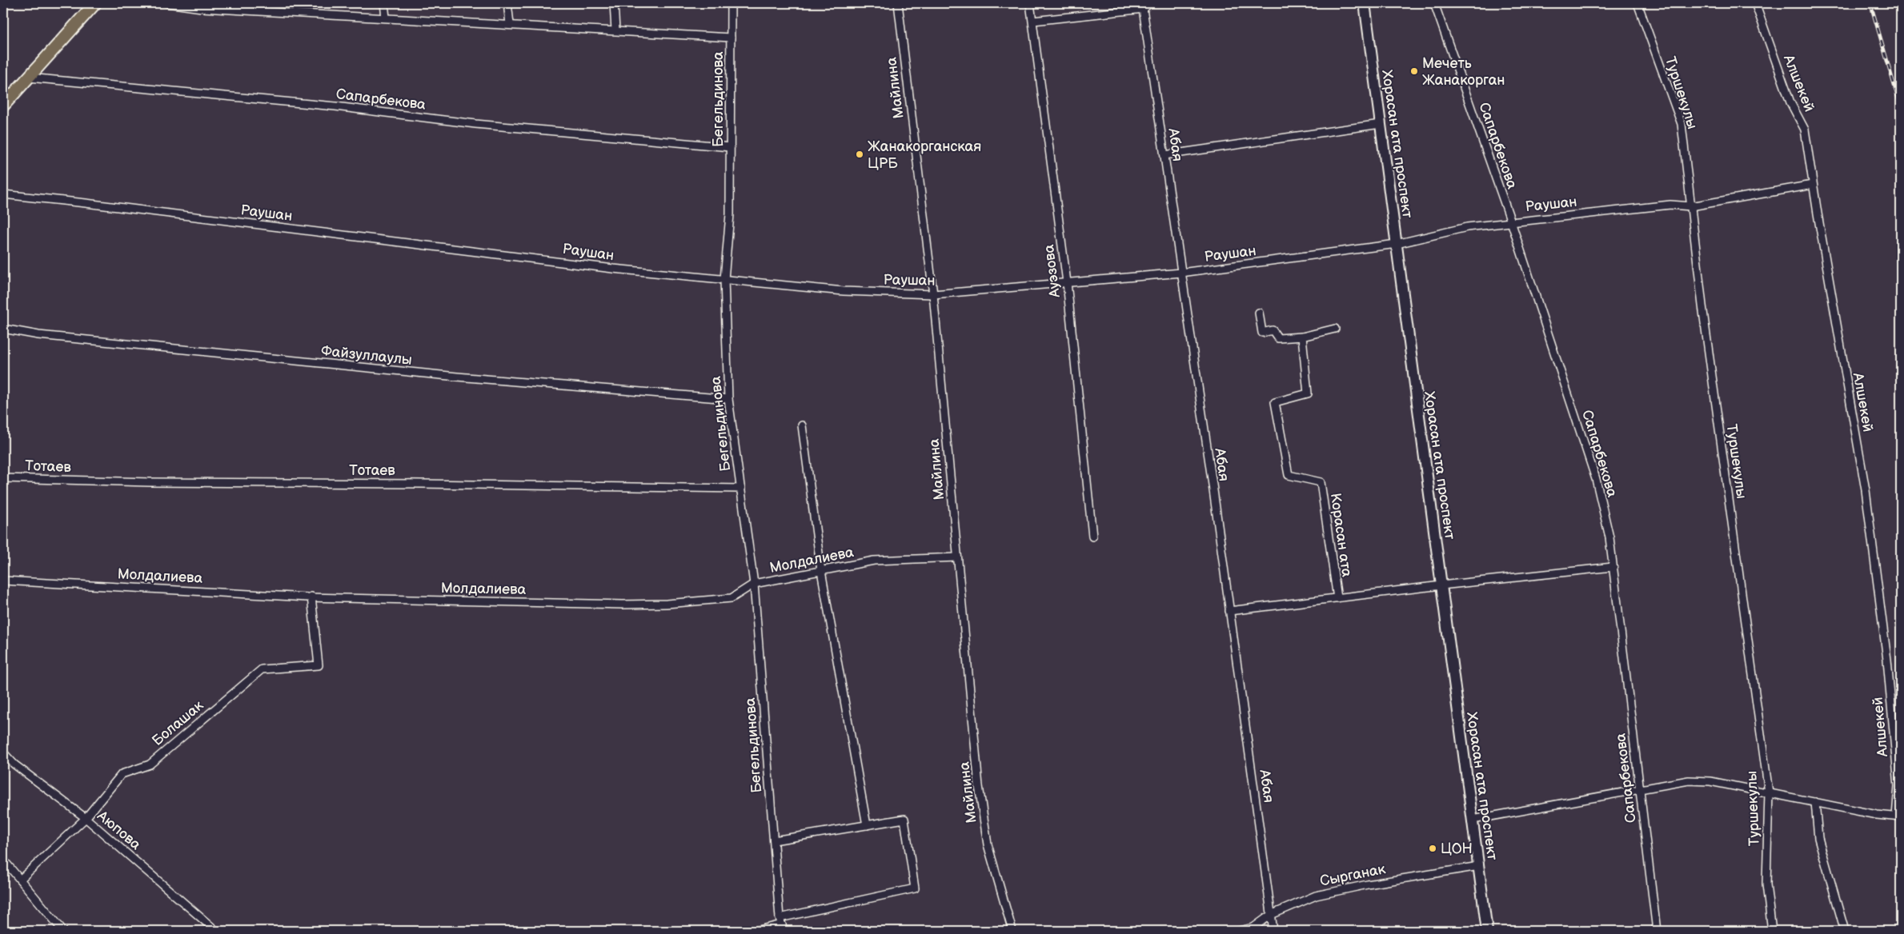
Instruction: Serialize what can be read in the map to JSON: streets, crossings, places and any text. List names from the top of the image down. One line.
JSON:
{"streets":{"main road":["Хорасан ата проспект"],"street":["Алшекей","Майлина","Туршекулы","Сапарбекова","Бегельдинова","Абая","Раушан","Ауэзова","Файзуллаулы","Тотаев","Корасан ата","Молдалиева","Болашак","Аюпова","Сырганак"]},"crossings":[["Алшекей","Раушан"],["Майлина","Раушан"],["Майлина","Молдалиева"],["Туршекулы","Раушан"],["Сапарбекова","Бегельдинова"],["Сапарбекова","Раушан"],["Бегельдинова","Раушан"],["Бегельдинова","Файзуллаулы"],["Бегельдинова","Тотаев"],["Бегельдинова","Молдалиева"],["Хорасан ата проспект","Раушан"],["Хорасан ата проспект","Сырганак"],["Абая","Раушан"],["Абая","Сырганак"],["Раушан","Ауэзова"],["Молдалиева","Болашак"],["Болашак","Аюпова"]],"places":["Мечеть Жанакорган","Жанакорганская ЦРБ","ЦОН"]}
